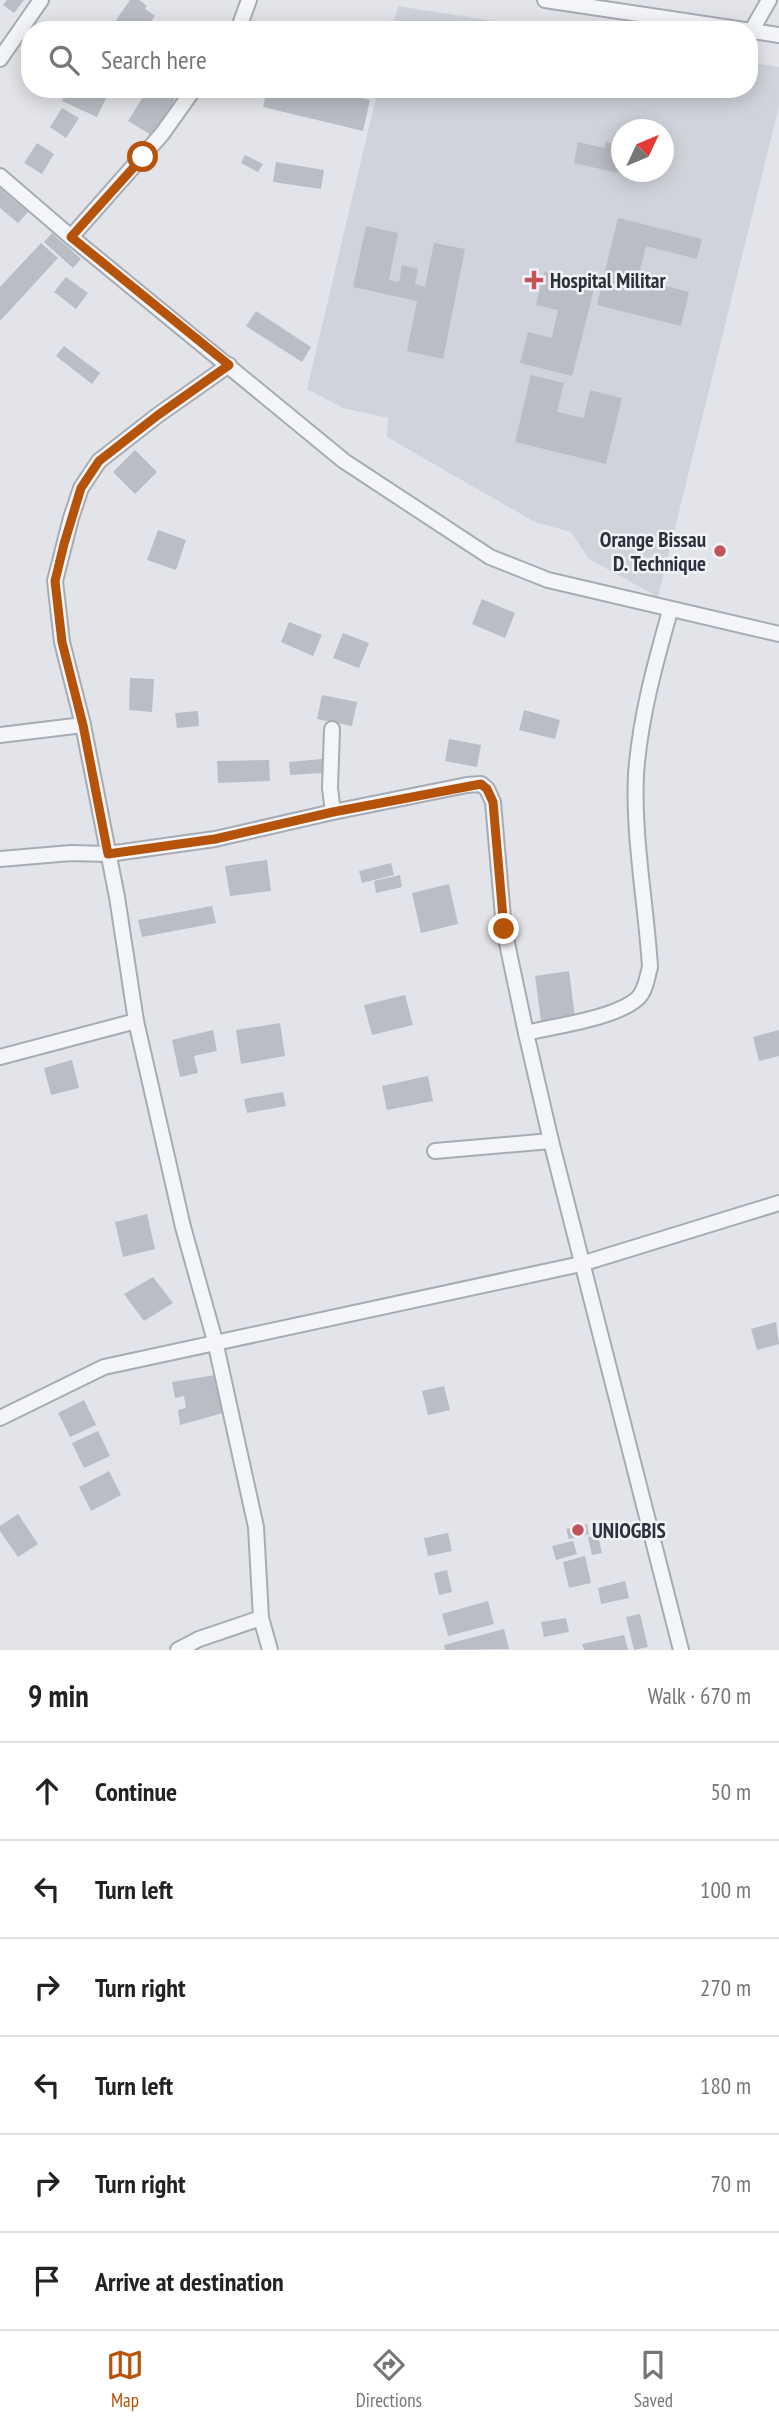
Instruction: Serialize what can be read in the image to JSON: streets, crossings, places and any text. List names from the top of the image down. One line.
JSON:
{"places":{"health":["Hospital Militar"],"other":["Orange Bissau D. Technique","UNIOGBIS"]},"north":"top right","page":{"search":"Search here","heading":["9 min","Walk · 670 m"],"list":[["Continue","50 m"],["Turn left","100 m"],["Turn right","270 m"],["Turn left","180 m"],["Turn right","70 m"],"Arrive at destination"],"nav":["Map","Directions","Saved"]}}
